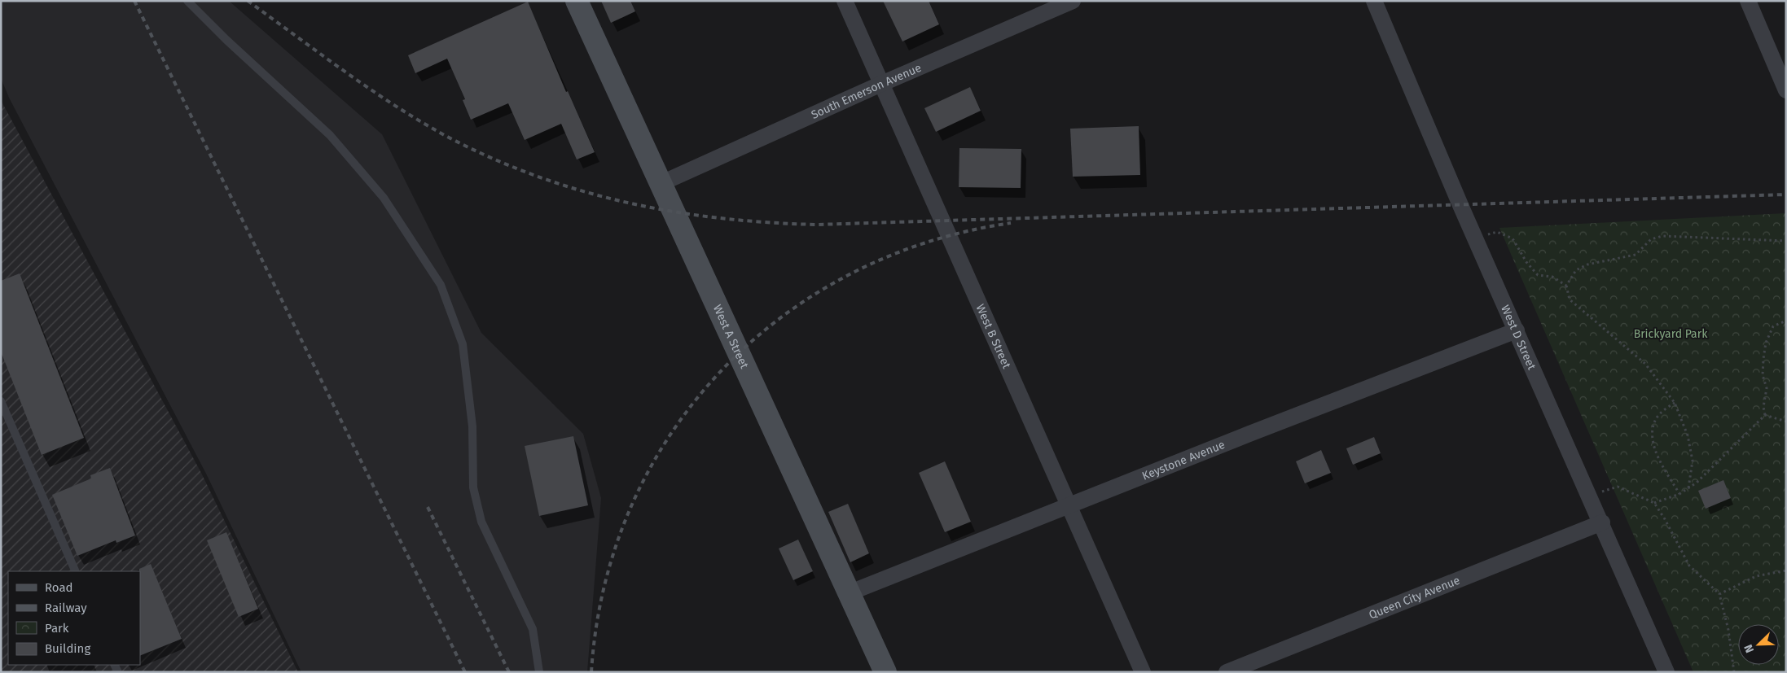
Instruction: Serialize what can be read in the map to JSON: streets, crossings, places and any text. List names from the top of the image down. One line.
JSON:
{"streets":{"street":["South Emerson Avenue","West A Street","West B Street","West D Street","Keystone Avenue","Queen City Avenue"]},"crossings":[["South Emerson Avenue","West A Street"],["South Emerson Avenue","West B Street"],["West A Street","Keystone Avenue"],["West B Street","Keystone Avenue"],["West D Street","Keystone Avenue"],["West D Street","Queen City Avenue"]],"parks":["Brickyard Park"],"legend":["Road","Railway","Park","Building"],"north":"bottom left"}
